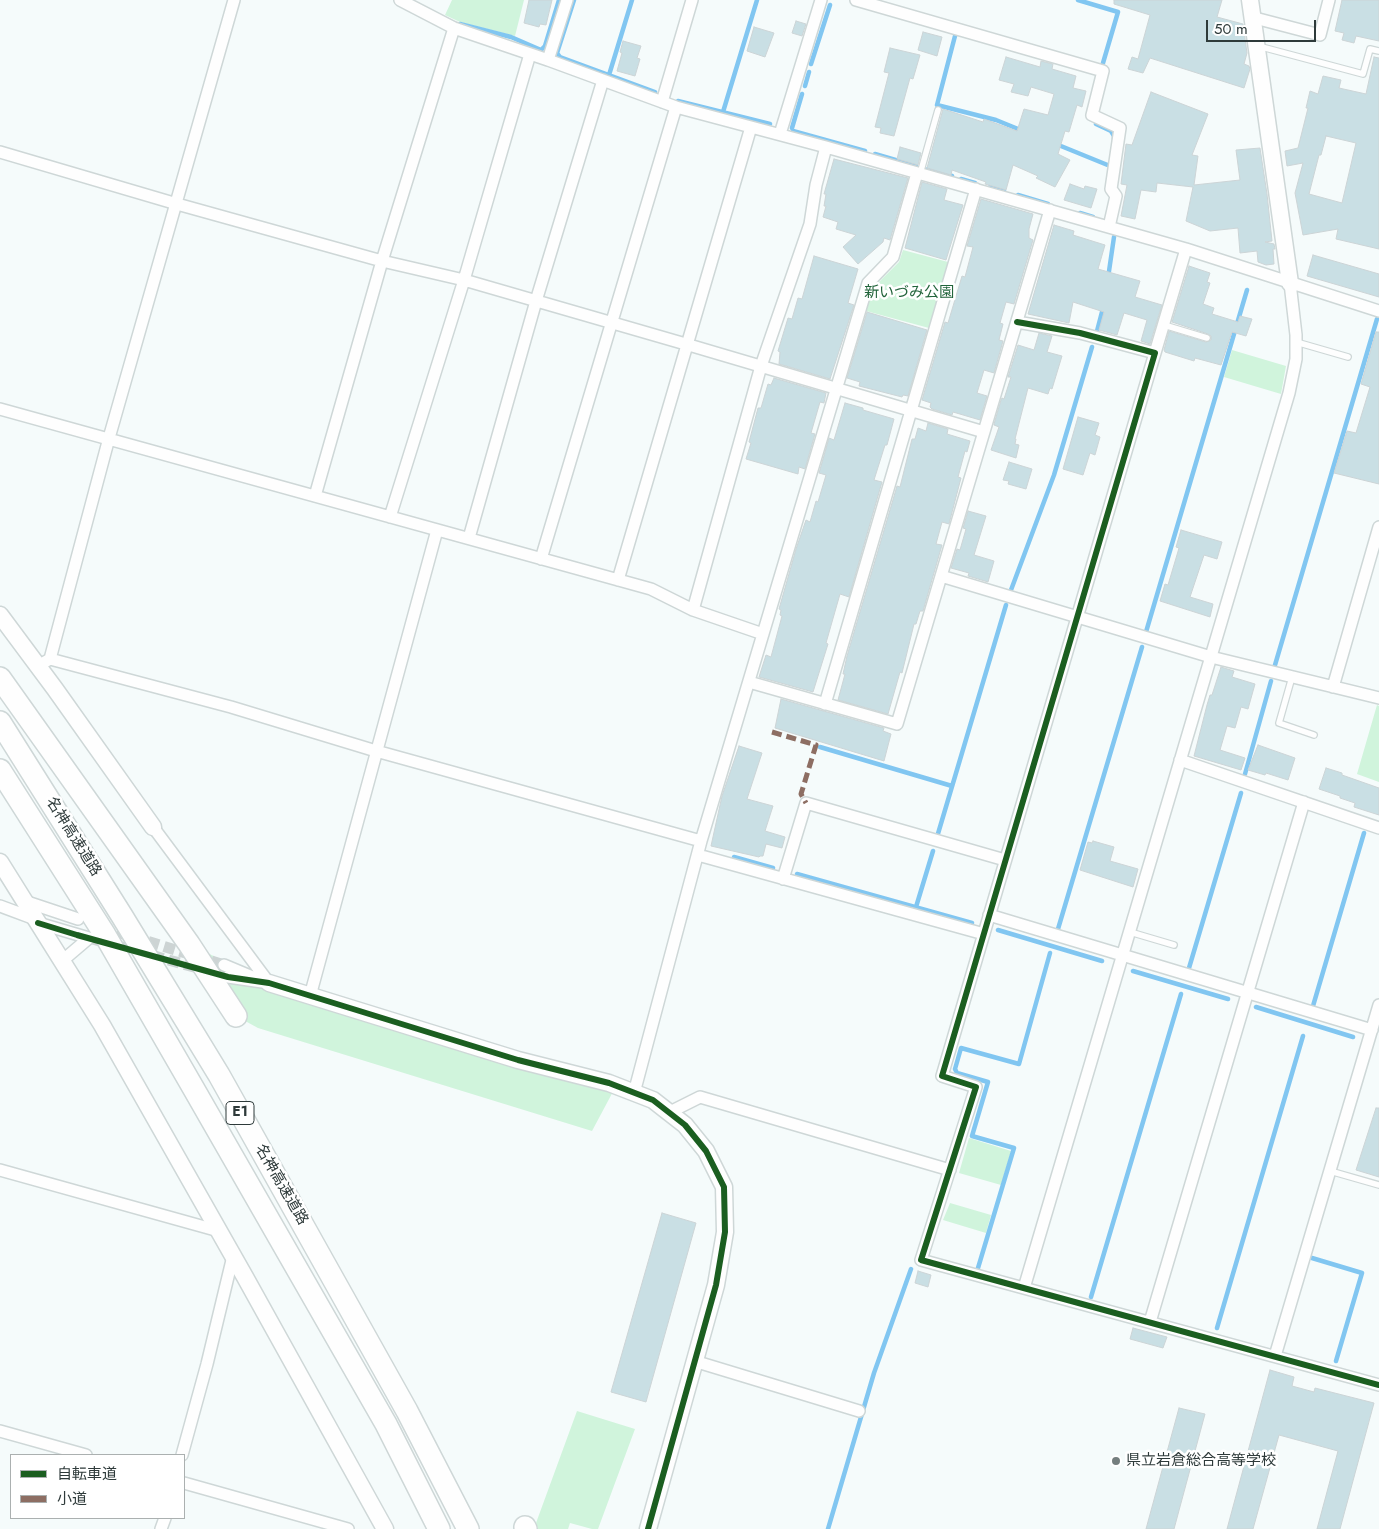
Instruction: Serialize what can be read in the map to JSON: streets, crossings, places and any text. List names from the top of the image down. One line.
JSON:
{"streets":{"highway":["名神高速道路","E1"]},"parks":["新いづみ公園"],"places":["県立岩倉総合高等学校"],"legend":["自転車道","小道"],"scale_bar":"50 m"}
